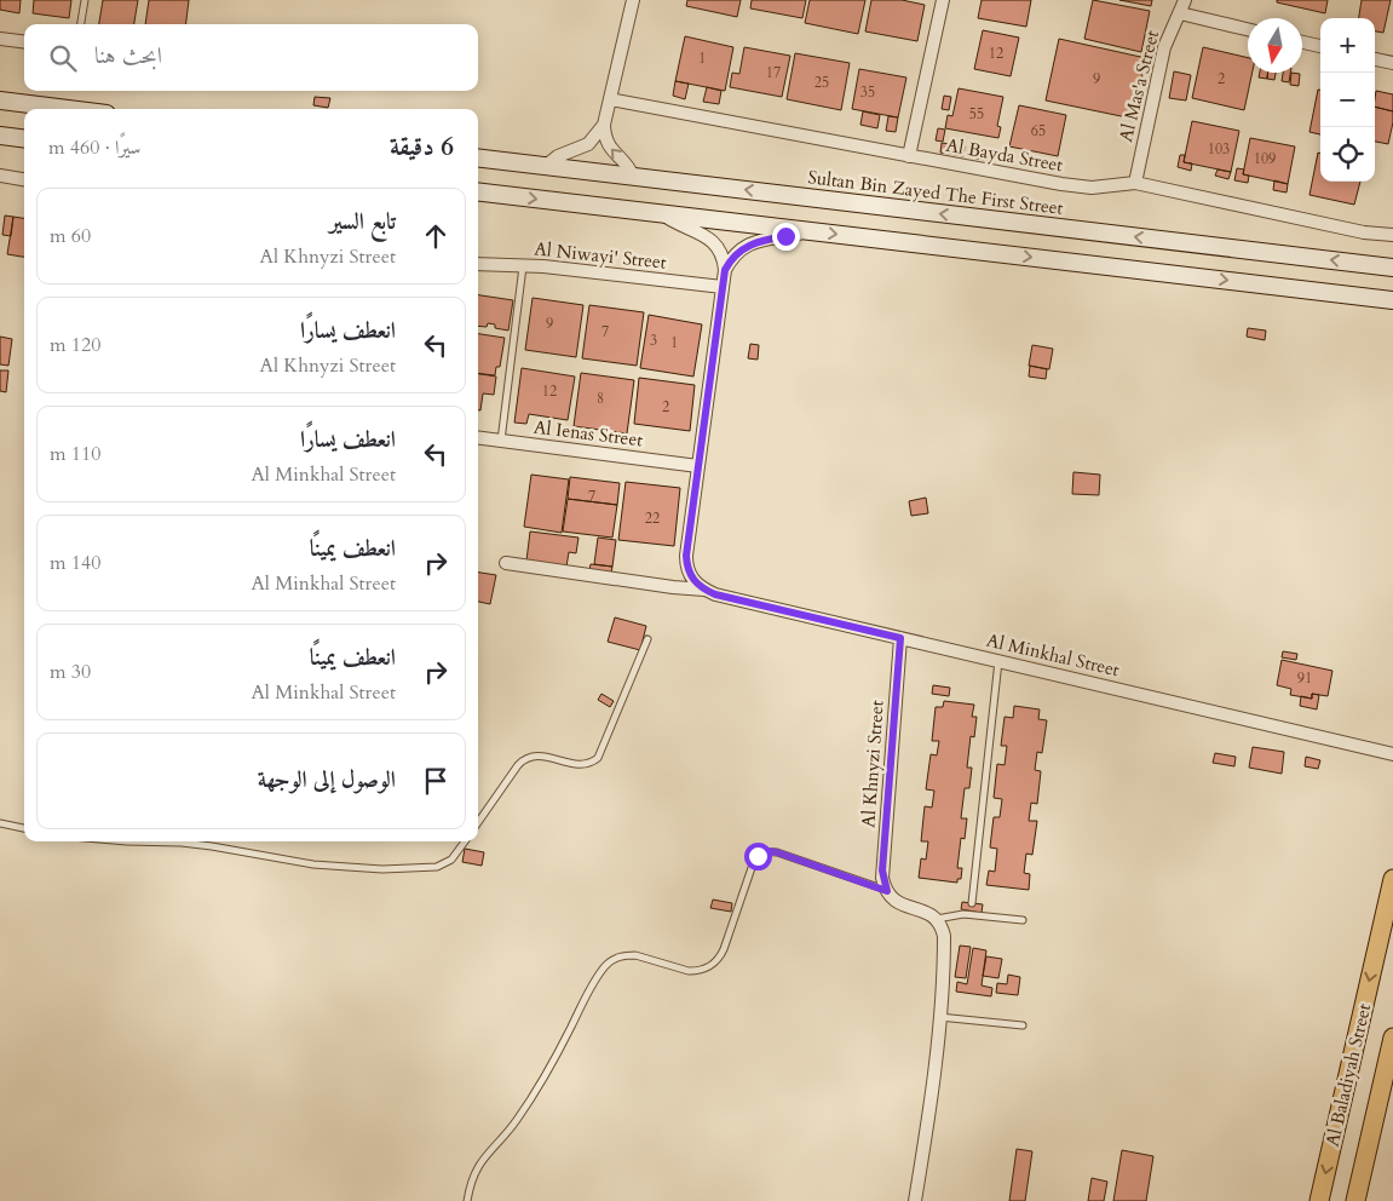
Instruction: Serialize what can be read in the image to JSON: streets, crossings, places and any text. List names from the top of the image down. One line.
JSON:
{"streets":{"main road":["Sultan Bin Zayed The First Street","Al Baladiyah Street"],"street":["Al Mas'a Street","Al Bayda Street","Al Niwayi' Street","Al Ienas Street","Al Minkhal Street","Al Khnyzi Street"]},"crossings":[["Al Mas'a Street","Al Bayda Street"],["Al Minkhal Street","Al Khnyzi Street"]],"house_numbers":["12","1","17","9","2","25","35","55","65","103","109","9","7","3","1","12","8","2","7","22","91"],"north":"bottom","page":{"map_buttons":["+","−"],"search":"ابحث هنا","heading":["6 دقيقة","سيرًا · 460 m"],"list":[["تابع السير","Al Khnyzi Street","60 m"],["انعطف يسارًا","Al Khnyzi Street","120 m"],["انعطف يسارًا","Al Minkhal Street","110 m"],["انعطف يمينًا","Al Minkhal Street","140 m"],["انعطف يمينًا","Al Minkhal Street","30 m"],"الوصول إلى الوجهة"]}}
